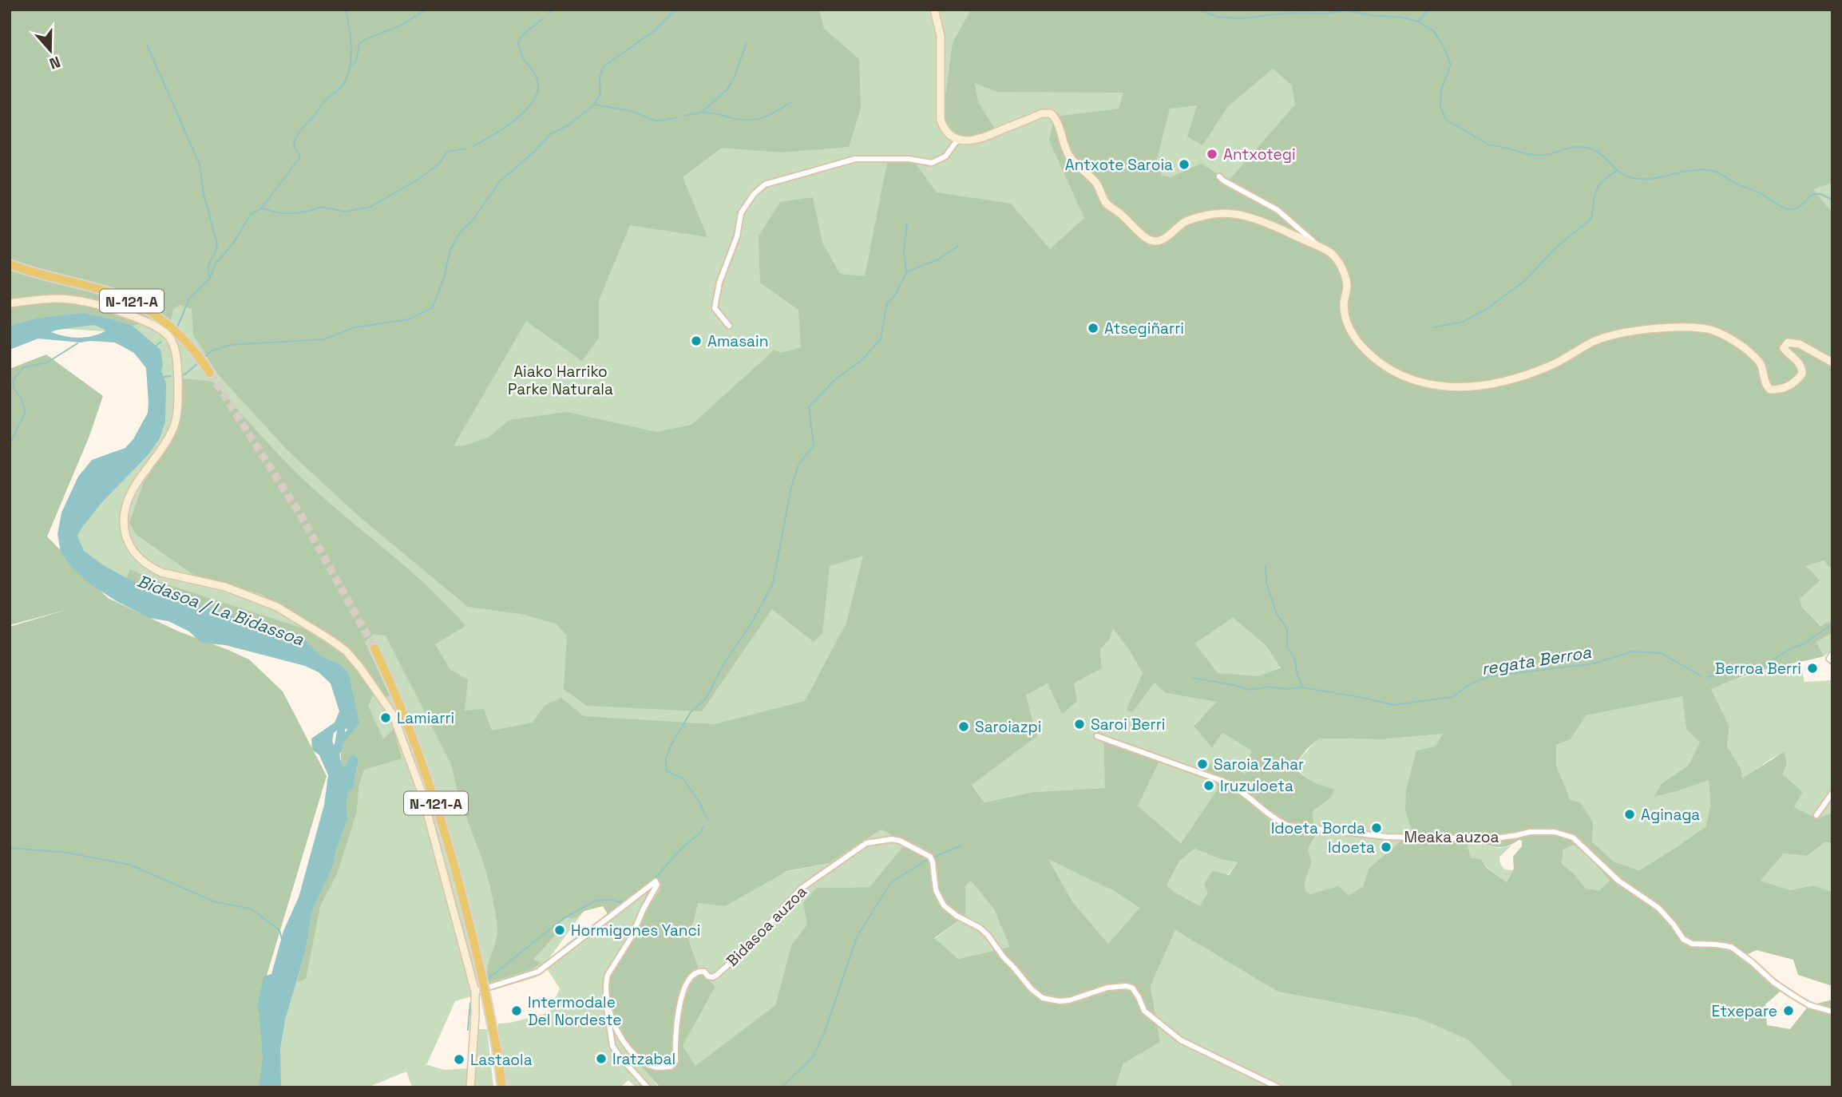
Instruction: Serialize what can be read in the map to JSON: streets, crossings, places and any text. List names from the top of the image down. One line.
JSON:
{"streets":{"highway":["N-121-A"],"street":["Meaka auzoa","Bidasoa auzoa"]},"water":["Bidasoa / La Bidassoa","regata Berroa"],"parks":["Aiako Harriko Parke Naturala"],"places":["Antxotegi","Antxote Saroia","Atsegiñarri","Amasain","Berroa Berri","Lamiarri","Saroi Berri","Saroiazpi","Saroia Zahar","Iruzuloeta","Aginaga","Idoeta Borda","Idoeta","Hormigones Yanci","Intermodale Del Nordeste","Etxepare","Iratzabal","Lastaola"],"north":"bottom"}
